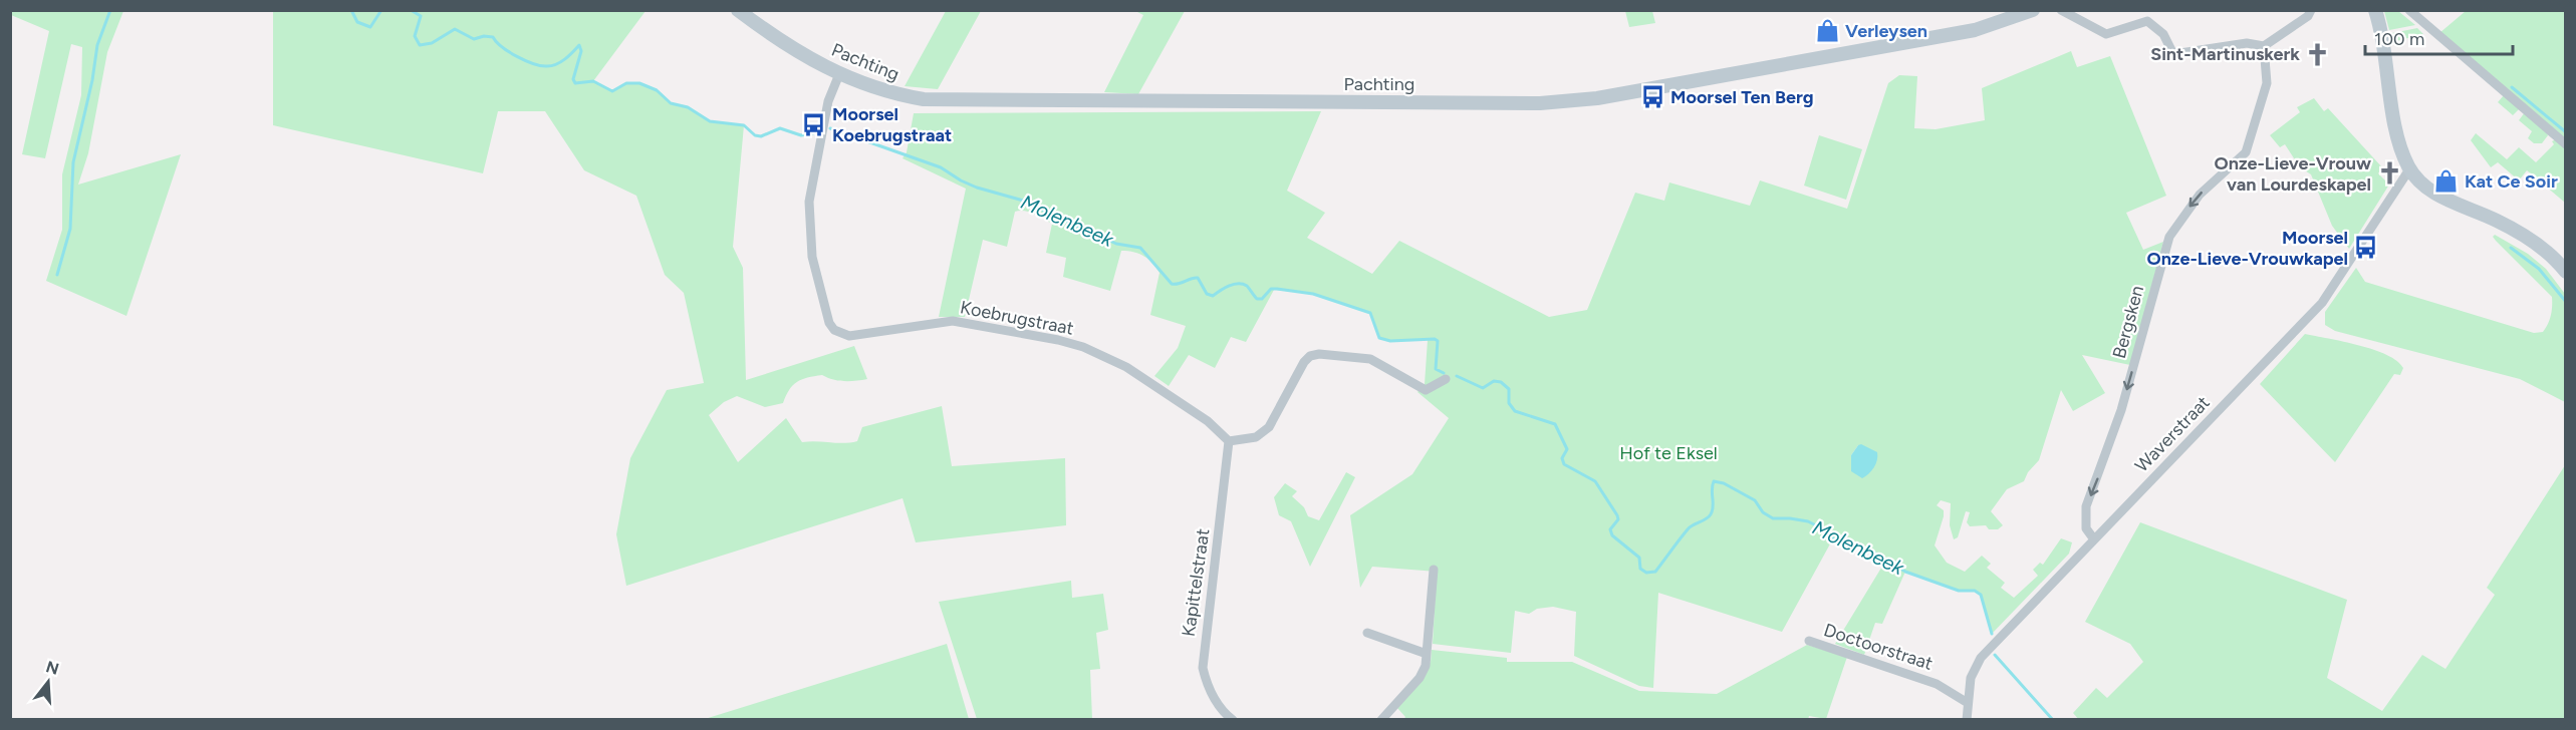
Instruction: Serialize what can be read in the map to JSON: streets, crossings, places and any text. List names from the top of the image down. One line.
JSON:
{"streets":{"main road":["Pachting"],"street":["Koebrugstraat","Bergsken","Waverstraat","Kapittelstraat","Doctoorstraat"]},"crossings":[["Pachting","Koebrugstraat"],["Koebrugstraat","Kapittelstraat"],["Bergsken","Waverstraat"],["Waverstraat","Doctoorstraat"]],"one_way":["Bergsken"],"water":["Molenbeek"],"parks":["Hof te Eksel"],"places":{"shop":["Verleysen","Kat Ce Soir"],"church":["Sint-Martinuskerk","Onze-Lieve-Vrouw van Lourdeskapel"],"bus stop":["Moorsel Ten Berg","Moorsel Koebrugstraat","Moorsel Onze-Lieve-Vrouwkapel"]},"scale_bar":"100 m","north":"top"}
